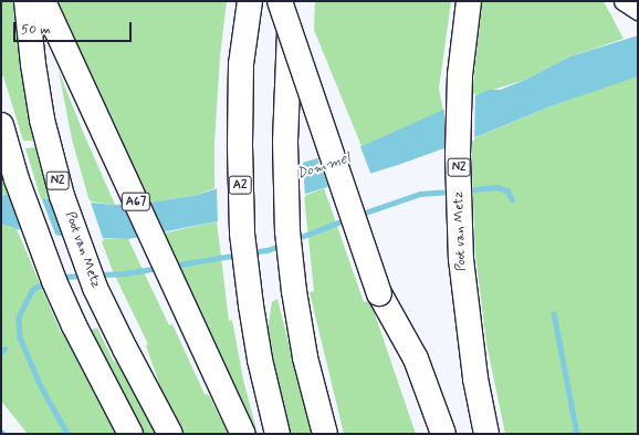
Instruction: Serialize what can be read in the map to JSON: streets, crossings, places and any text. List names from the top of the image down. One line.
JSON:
{"streets":{"highway":["N2","A2","A67","Poot van Metz"]},"water":["Dommel"],"scale_bar":"50 m"}
